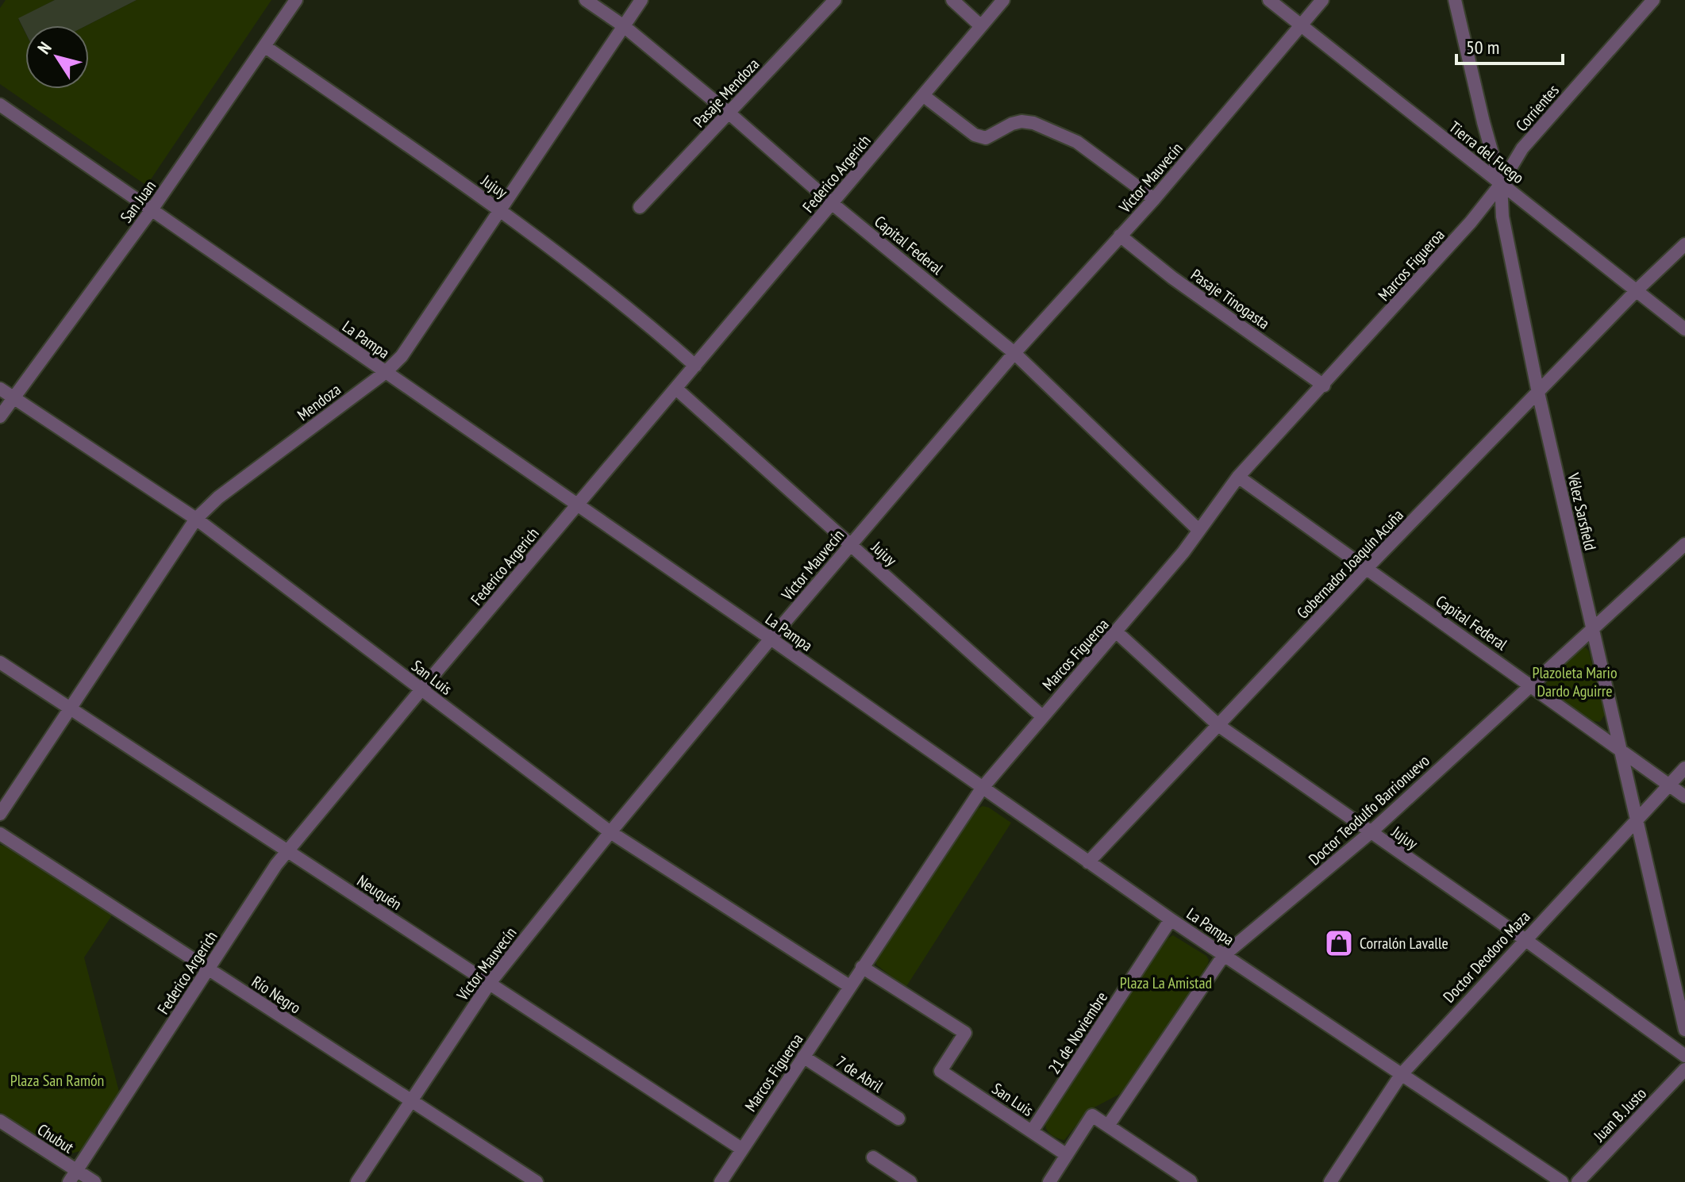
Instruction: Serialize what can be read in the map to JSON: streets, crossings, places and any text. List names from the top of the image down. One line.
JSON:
{"streets":{"street":["Pasaje Mendoza","Corrientes","Tierra del Fuego","Federico Argerich","Víctor Mauvecín","Jujuy","San Juan","Capital Federal","Marcos Figueroa","Pasaje Tinogasta","La Pampa","Mendoza","Vélez Sarsfield","Gobernador Joaquín Acuña","San Luis","Doctor Teodulfo Barrionuevo","Neuquén","Doctor Deodoro Maza","Río Negro","21 de Noviembre","7 de Abril","Juan B. Justo","Chubut"]},"crossings":[["Pasaje Mendoza","Capital Federal"],["Corrientes","Tierra del Fuego"],["Corrientes","Marcos Figueroa"],["Corrientes","Vélez Sarsfield"],["Tierra del Fuego","Víctor Mauvecín"],["Tierra del Fuego","Marcos Figueroa"],["Tierra del Fuego","Vélez Sarsfield"],["Tierra del Fuego","Gobernador Joaquín Acuña"],["Federico Argerich","Jujuy"],["Federico Argerich","Capital Federal"],["Federico Argerich","La Pampa"],["Federico Argerich","San Luis"],["Federico Argerich","Neuquén"],["Federico Argerich","Río Negro"],["Federico Argerich","Chubut"],["Víctor Mauvecín","Jujuy"],["Víctor Mauvecín","Capital Federal"],["Víctor Mauvecín","Pasaje Tinogasta"],["Víctor Mauvecín","La Pampa"],["Víctor Mauvecín","San Luis"],["Víctor Mauvecín","Neuquén"],["Víctor Mauvecín","Río Negro"],["Jujuy","San Juan"],["Jujuy","Marcos Figueroa"],["Jujuy","Mendoza"],["Jujuy","Gobernador Joaquín Acuña"],["Jujuy","Doctor Teodulfo Barrionuevo"],["Jujuy","Doctor Deodoro Maza"],["San Juan","La Pampa"],["San Juan","San Luis"],["Capital Federal","Marcos Figueroa"],["Capital Federal","Mendoza"],["Capital Federal","Vélez Sarsfield"],["Capital Federal","Gobernador Joaquín Acuña"],["Capital Federal","Doctor Teodulfo Barrionuevo"],["Capital Federal","Doctor Deodoro Maza"],["Marcos Figueroa","Pasaje Tinogasta"],["Marcos Figueroa","La Pampa"],["Marcos Figueroa","Vélez Sarsfield"],["Marcos Figueroa","San Luis"],["Marcos Figueroa","Neuquén"],["Marcos Figueroa","7 de Abril"],["La Pampa","Mendoza"],["La Pampa","Gobernador Joaquín Acuña"],["La Pampa","Doctor Teodulfo Barrionuevo"],["La Pampa","Doctor Deodoro Maza"],["La Pampa","21 de Noviembre"],["Mendoza","San Luis"],["Mendoza","Neuquén"],["Vélez Sarsfield","Gobernador Joaquín Acuña"],["Vélez Sarsfield","Doctor Teodulfo Barrionuevo"],["Vélez Sarsfield","Doctor Deodoro Maza"],["San Luis","21 de Noviembre"]],"parks":["Plazoleta Mario Dardo Aguirre","Plaza La Amistad","Plaza San Ramón"],"places":{"shop":["Corralón Lavalle"]},"scale_bar":"50 m","north":"top left"}
